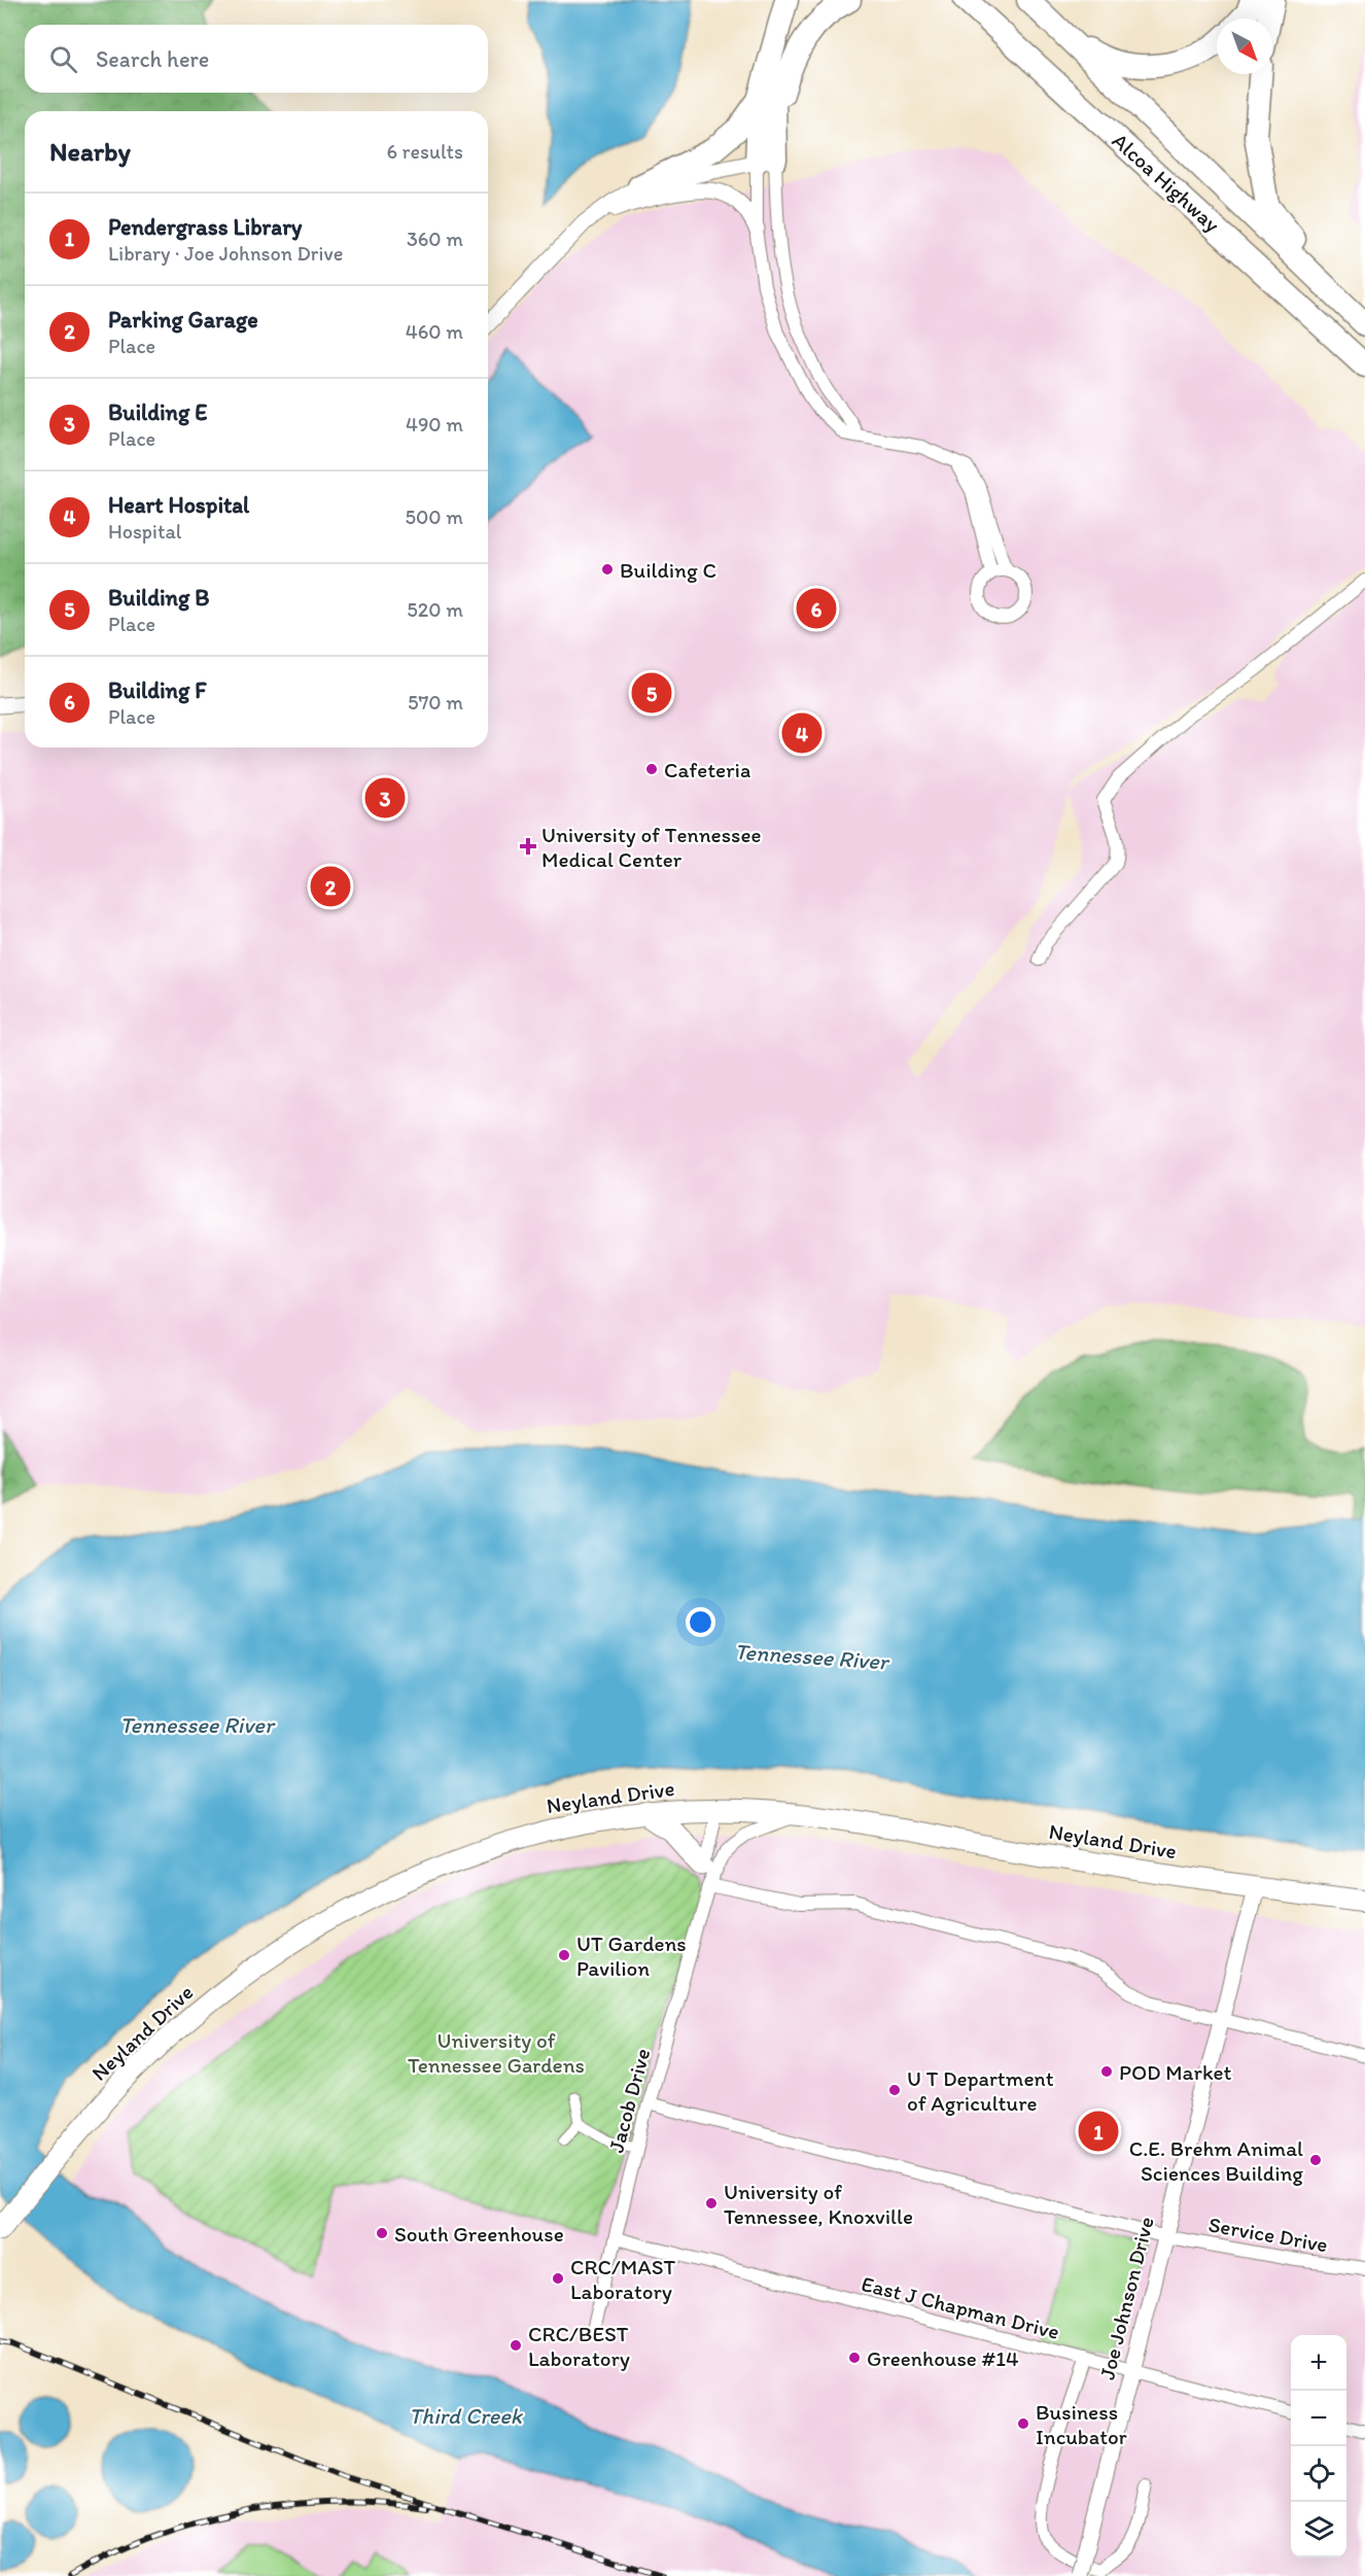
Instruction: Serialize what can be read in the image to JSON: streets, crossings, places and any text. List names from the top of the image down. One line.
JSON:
{"streets":{"highway":["Alcoa Highway"],"main road":["Neyland Drive"],"street":["Jacob Drive","Service Drive","Joe Johnson Drive","East J Chapman Drive"]},"crossings":[["Neyland Drive","Jacob Drive"],["Neyland Drive","Joe Johnson Drive"],["Jacob Drive","Service Drive"],["Jacob Drive","East J Chapman Drive"],["Service Drive","Joe Johnson Drive"],["Joe Johnson Drive","East J Chapman Drive"]],"water":["Tennessee River","Third Creek"],"parks":["University of Tennessee Gardens"],"places":{"other":["Building C","Cafeteria","UT Gardens Pavilion","POD Market","U T Department of Agriculture","C.E. Brehm Animal Sciences Building","University of Tennessee, Knoxville","South Greenhouse","CRC/MAST Laboratory","CRC/BEST Laboratory","Greenhouse #14","Business Incubator"],"health":["University of Tennessee Medical Center"]},"north":"bottom right","page":{"search":"Search here","heading":["Nearby","6 results"],"list":[{"mark":"1","name":"Pendergrass Library","note":"Library · Joe Johnson Drive","value":"360 m"},{"mark":"2","name":"Parking Garage","note":"Place","value":"460 m"},{"mark":"3","name":"Building E","note":"Place","value":"490 m"},{"mark":"4","name":"Heart Hospital","note":"Hospital","value":"500 m"},{"mark":"5","name":"Building B","note":"Place","value":"520 m"},{"mark":"6","name":"Building F","note":"Place","value":"570 m"}],"pins":["6","5","4","3","2","1"],"map_buttons":["+","−"]}}
